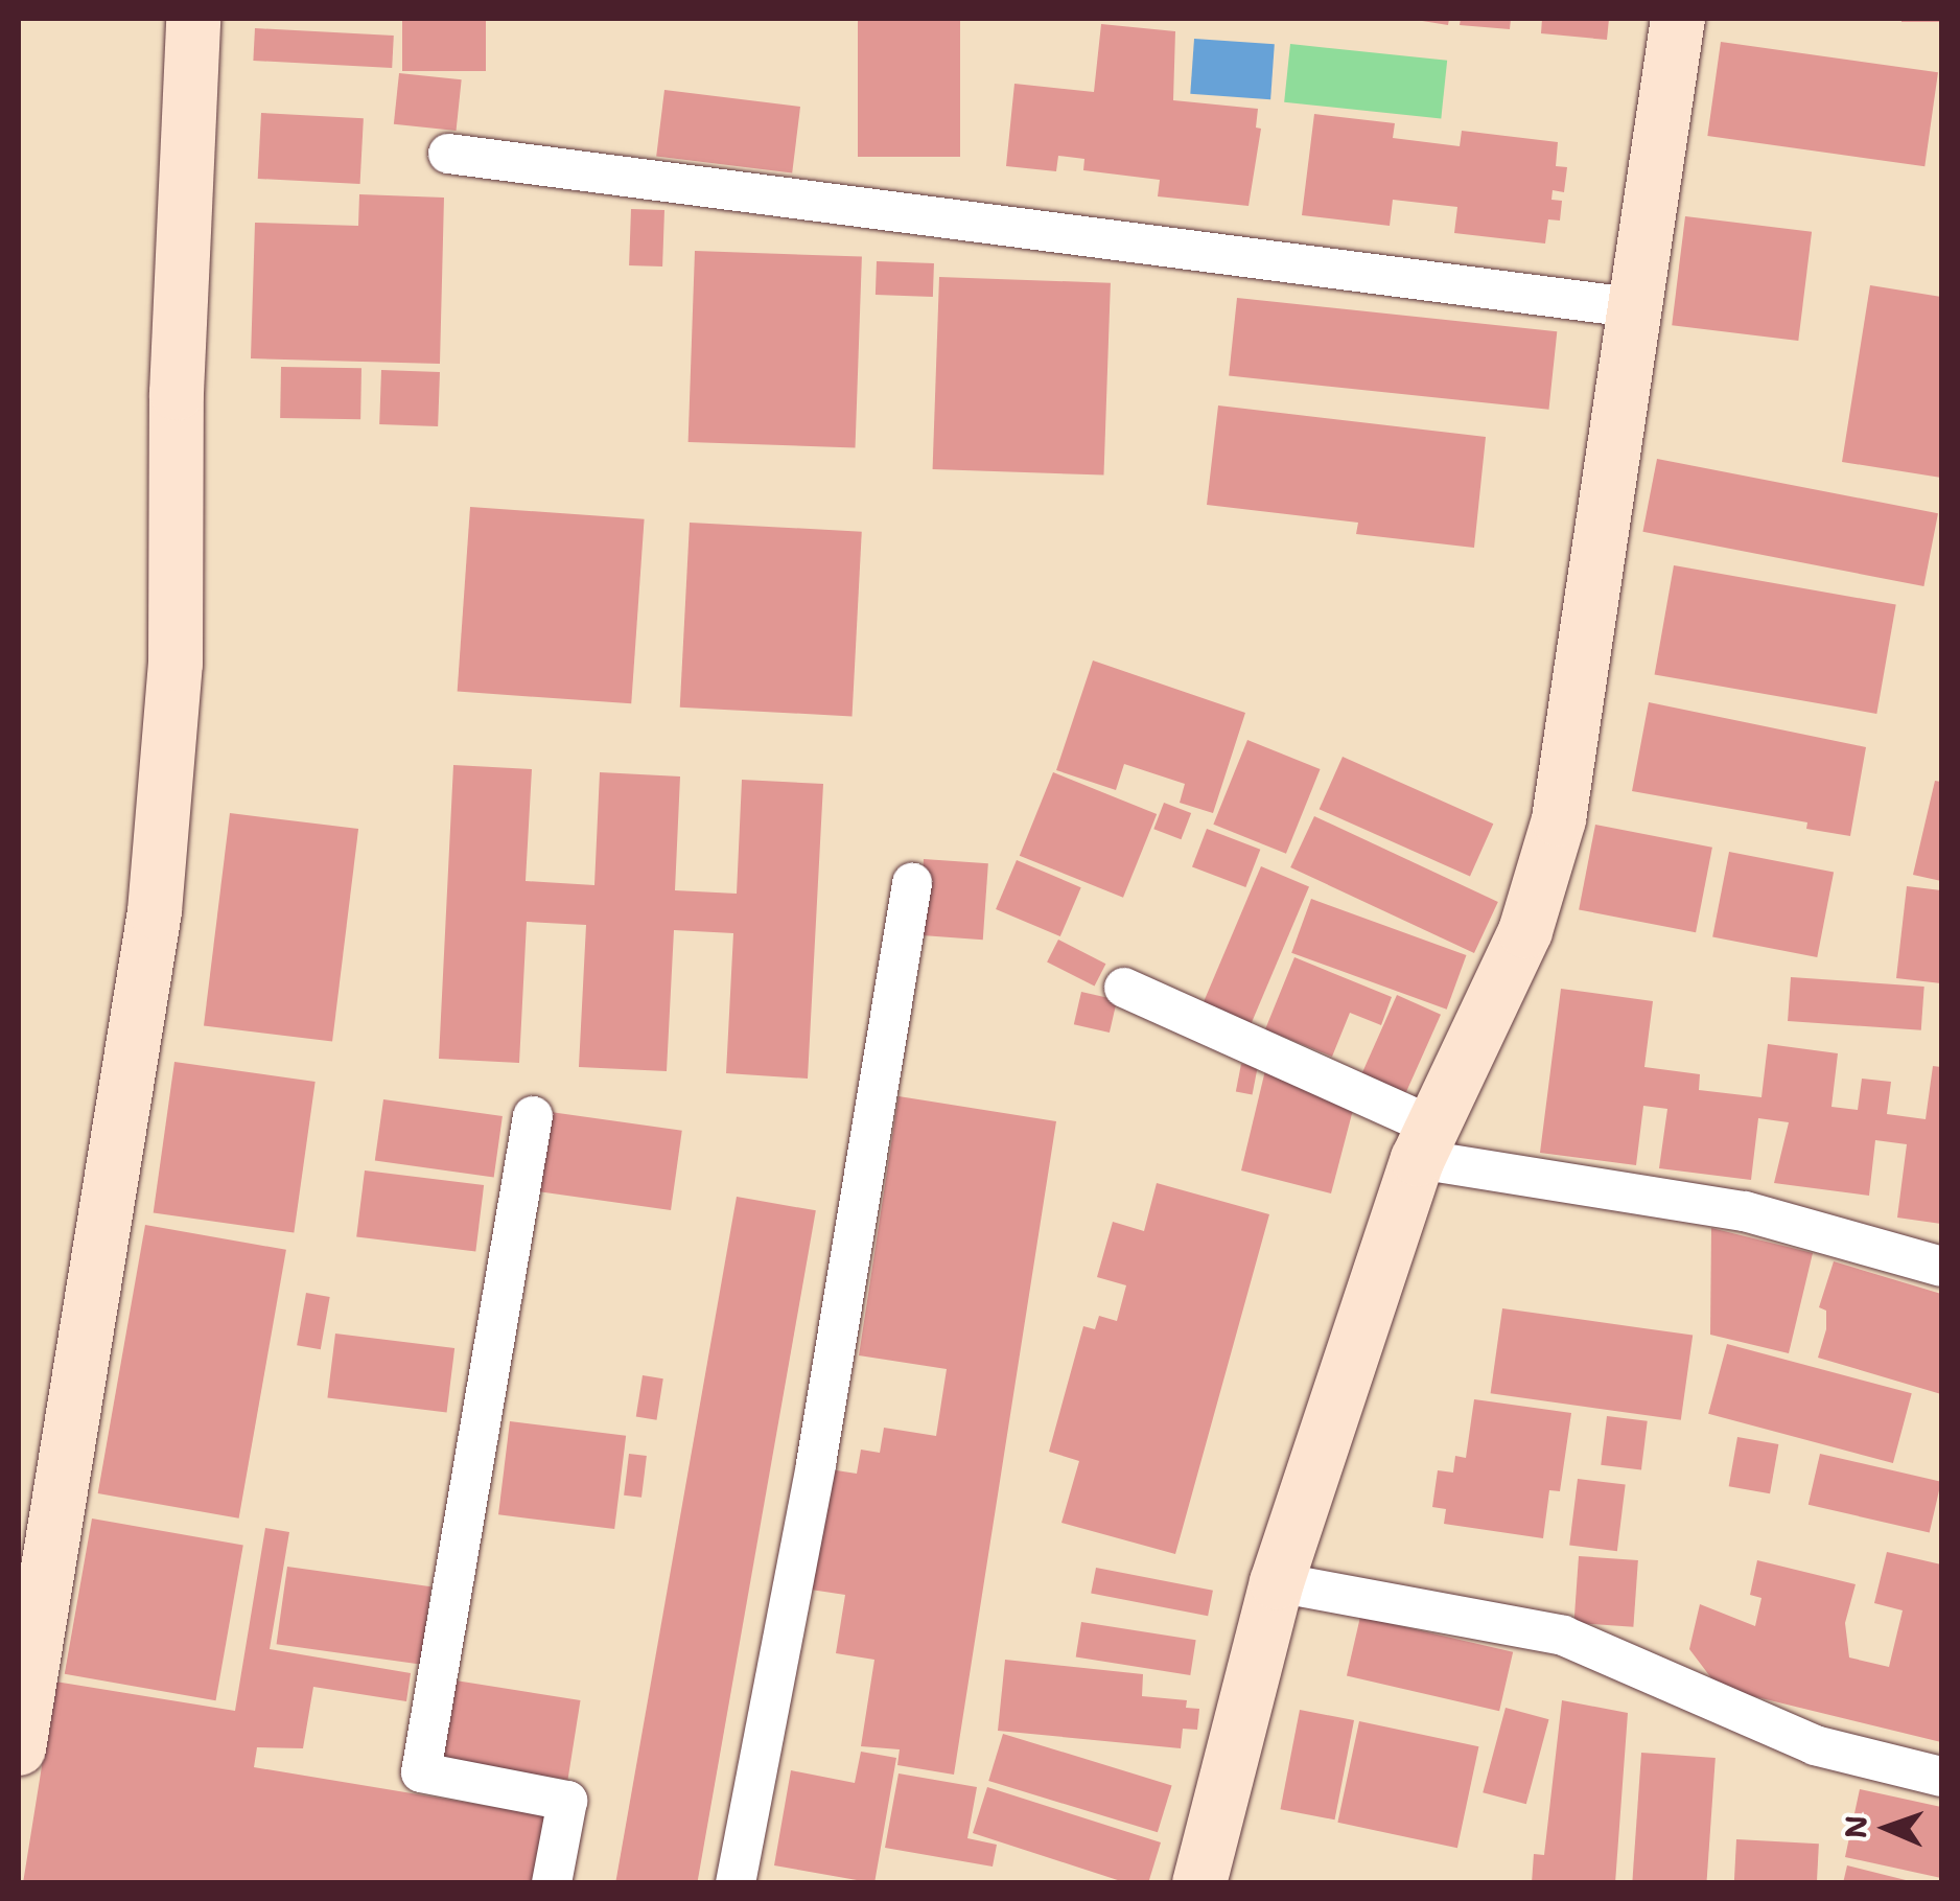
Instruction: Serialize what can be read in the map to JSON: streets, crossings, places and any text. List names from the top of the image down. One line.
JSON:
{"north":"left"}
